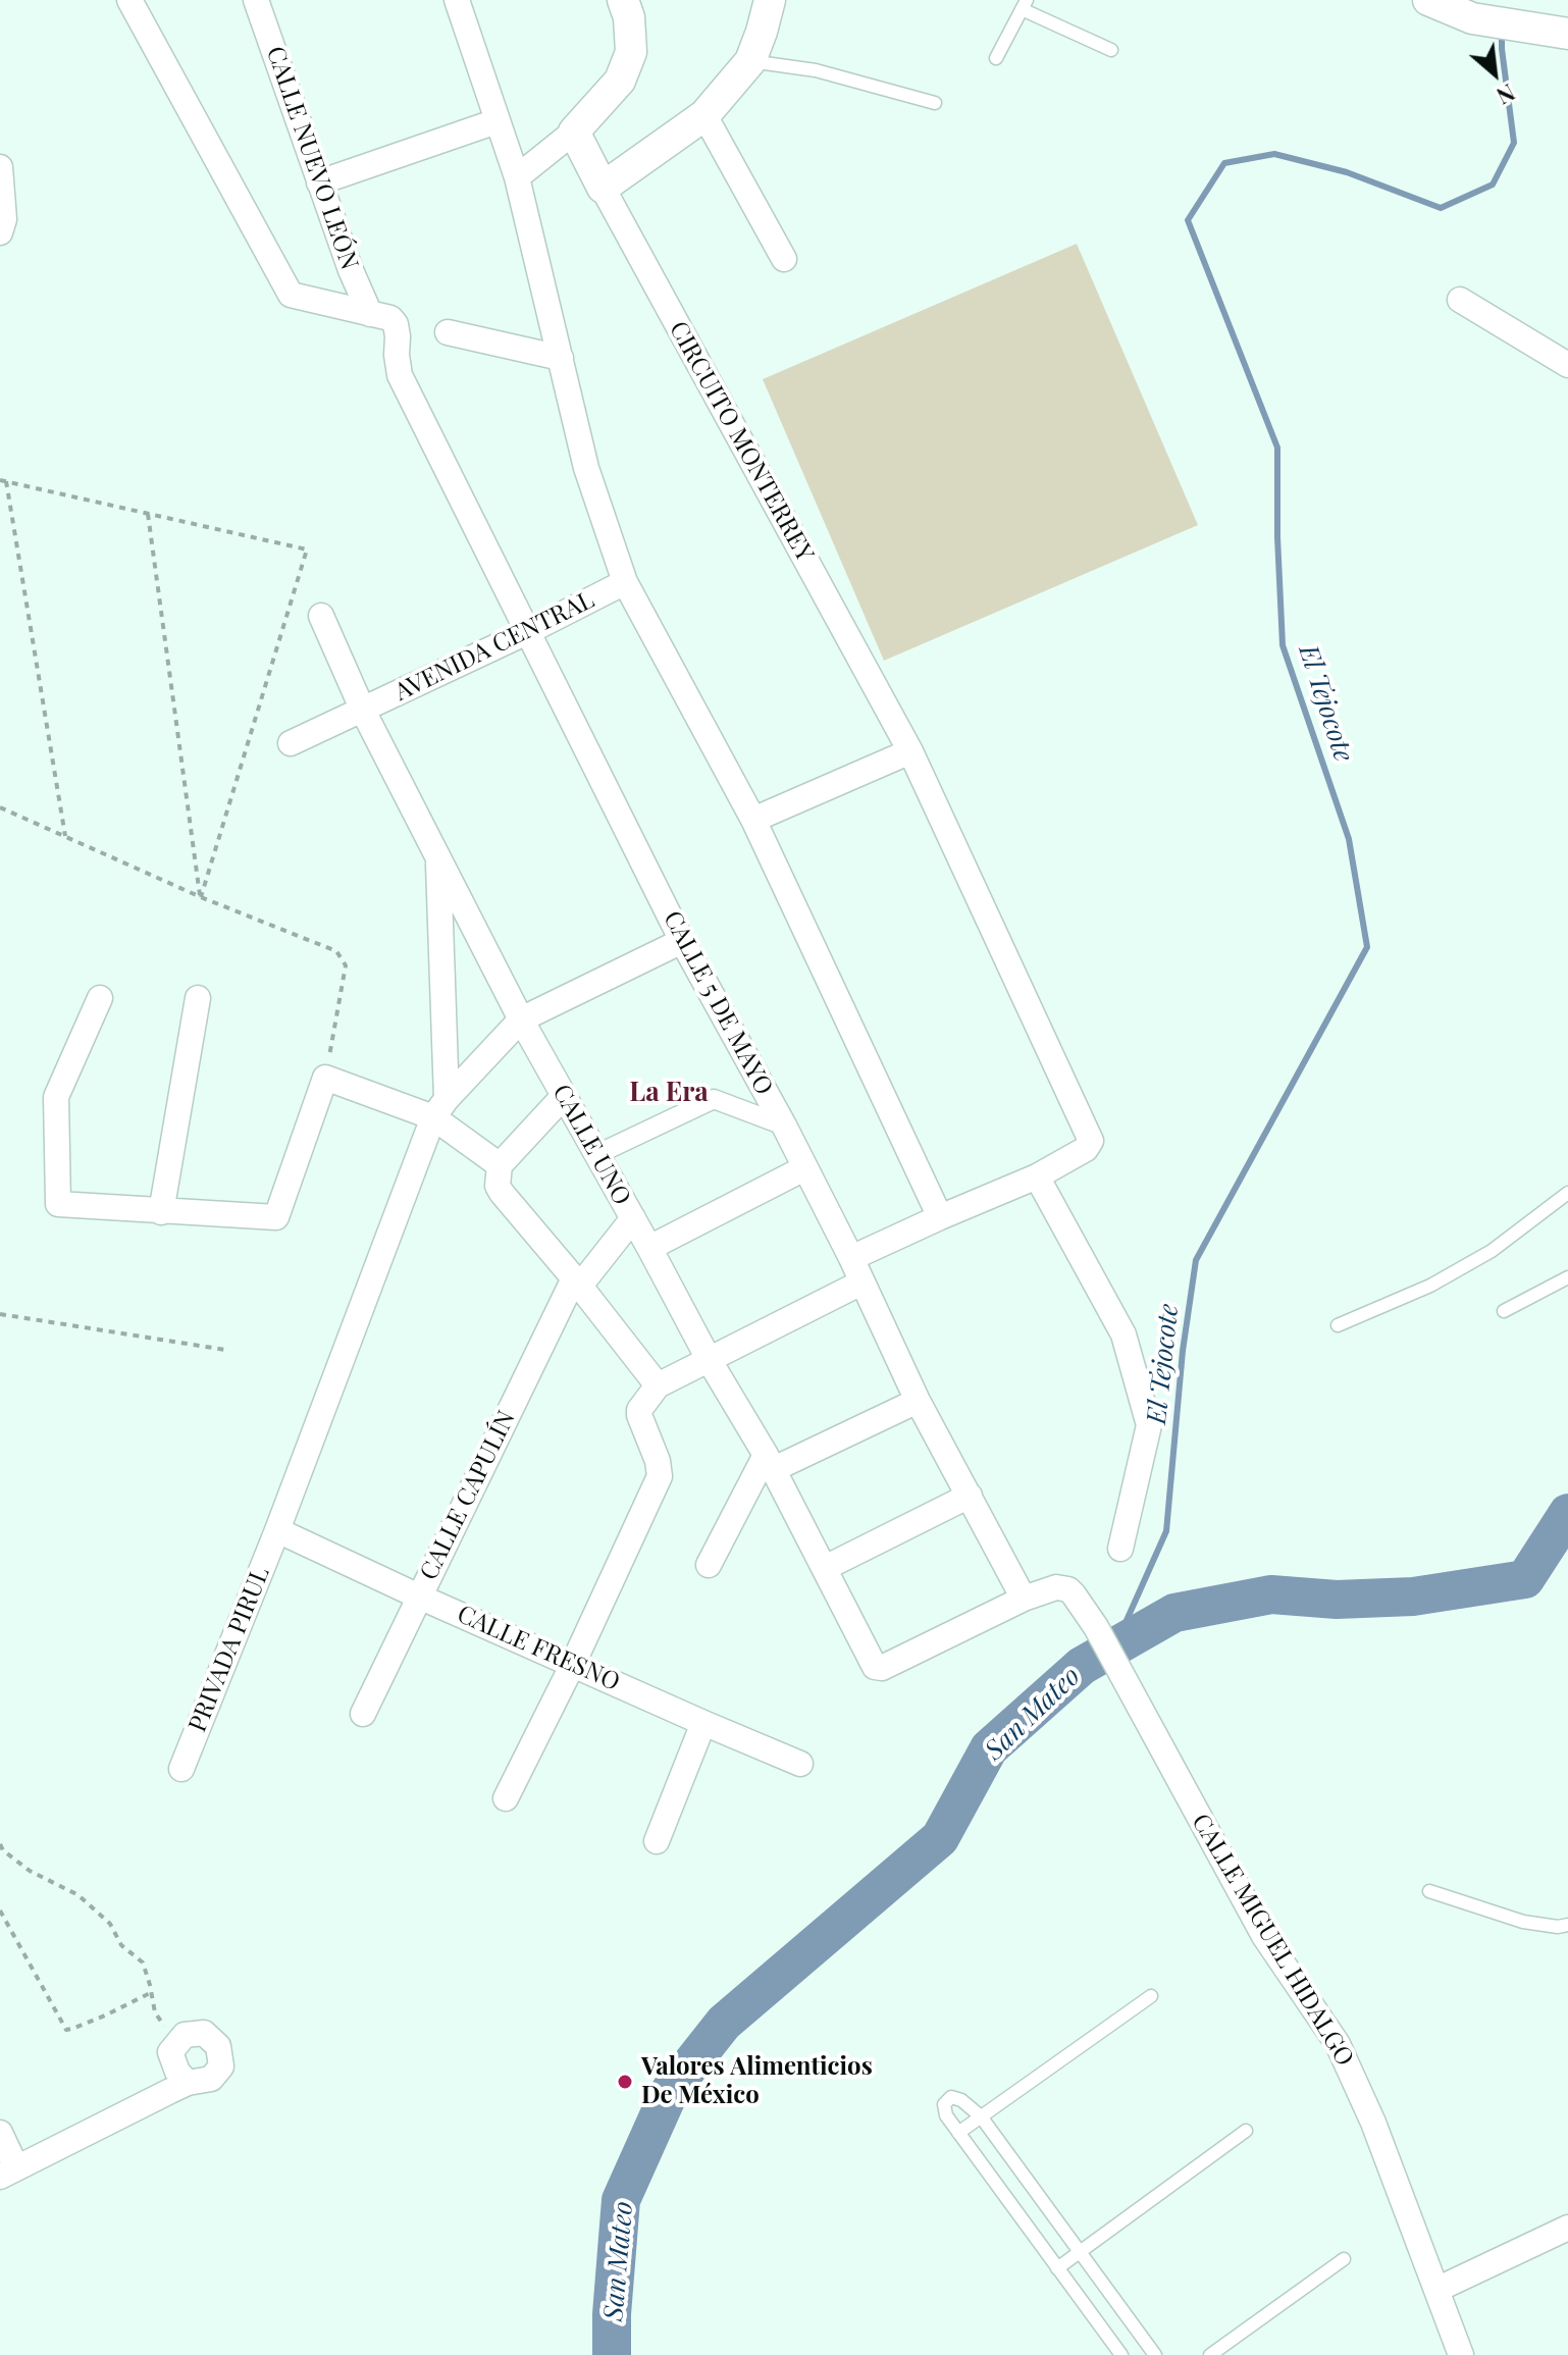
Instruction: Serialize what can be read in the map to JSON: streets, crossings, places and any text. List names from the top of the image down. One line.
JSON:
{"streets":{"street":["CALLE NUEVO LEÓN","CIRCUITO MONTERREY","AVENIDA CENTRAL","CALLE 5 DE MAYO","CALLE UNO","CALLE CAPULÍN","CALLE FRESNO","PRIVADA PIRUL","CALLE MIGUEL HIDALGO"]},"crossings":[["CALLE NUEVO LEÓN","CALLE 5 DE MAYO"],["CIRCUITO MONTERREY","CALLE 5 DE MAYO"],["AVENIDA CENTRAL","CALLE 5 DE MAYO"],["AVENIDA CENTRAL","CALLE UNO"],["CALLE 5 DE MAYO","CALLE UNO"],["CALLE 5 DE MAYO","CALLE MIGUEL HIDALGO"],["CALLE UNO","CALLE CAPULÍN"],["CALLE UNO","CALLE MIGUEL HIDALGO"],["CALLE CAPULÍN","CALLE FRESNO"],["CALLE FRESNO","PRIVADA PIRUL"]],"districts":["La Era"],"water":["El Tejocote","San Mateo"],"places":["Valores Alimenticios De México"],"north":"bottom right"}
